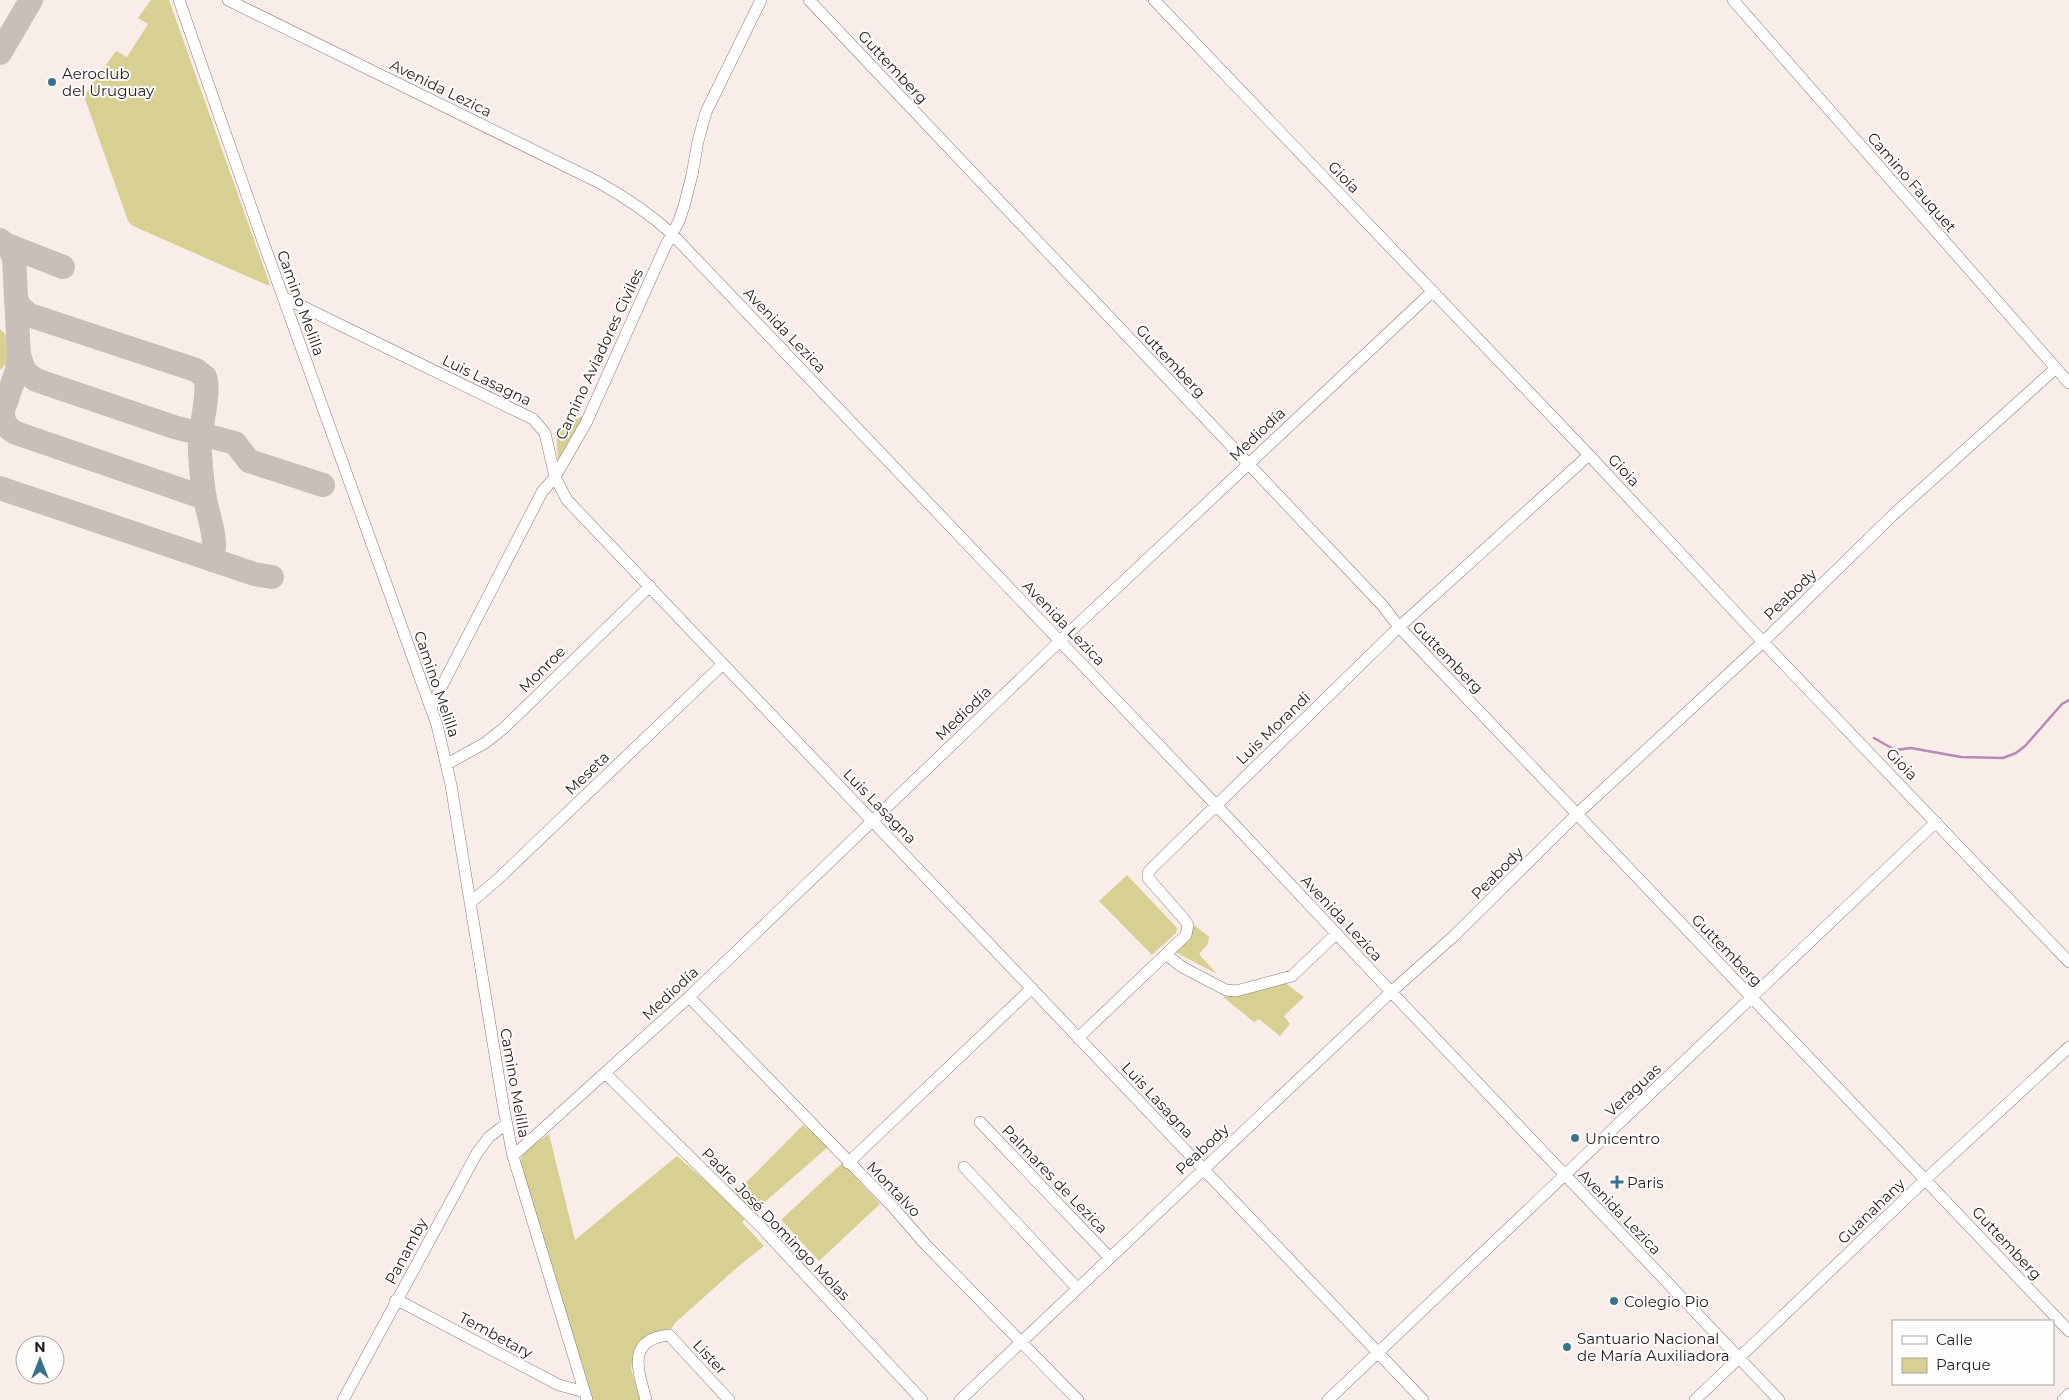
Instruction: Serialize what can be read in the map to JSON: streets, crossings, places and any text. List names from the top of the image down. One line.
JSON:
{"streets":{"street":["Guttemberg","Avenida Lezica","Gioia","Camino Fauquet","Camino Melilla","Camino Aviadores Civiles","Luis Lasagna","Mediodía","Peabody","Monroe","Luis Morandi","Meseta","Veraguas","Palmares de Lezica","Montalvo","Guanahany","Padre José Domingo Molas","Panamby","Tembetary","Lister"]},"crossings":[["Guttemberg","Mediodía"],["Guttemberg","Peabody"],["Guttemberg","Luis Morandi"],["Guttemberg","Veraguas"],["Guttemberg","Guanahany"],["Avenida Lezica","Camino Aviadores Civiles"],["Avenida Lezica","Mediodía"],["Avenida Lezica","Peabody"],["Avenida Lezica","Luis Morandi"],["Avenida Lezica","Veraguas"],["Avenida Lezica","Guanahany"],["Gioia","Mediodía"],["Gioia","Peabody"],["Gioia","Luis Morandi"],["Gioia","Veraguas"],["Camino Fauquet","Peabody"],["Camino Melilla","Camino Aviadores Civiles"],["Camino Melilla","Luis Lasagna"],["Camino Melilla","Mediodía"],["Camino Melilla","Monroe"],["Camino Melilla","Meseta"],["Camino Melilla","Panamby"],["Camino Melilla","Tembetary"],["Camino Aviadores Civiles","Luis Lasagna"],["Luis Lasagna","Mediodía"],["Luis Lasagna","Peabody"],["Luis Lasagna","Monroe"],["Luis Lasagna","Luis Morandi"],["Luis Lasagna","Meseta"],["Luis Lasagna","Veraguas"],["Mediodía","Montalvo"],["Mediodía","Padre José Domingo Molas"],["Peabody","Palmares de Lezica"],["Peabody","Montalvo"],["Panamby","Tembetary"]],"places":{"other":["Aeroclub del Uruguay","Unicentro","Colegio Pio","Santuario Nacional de María Auxiliadora"],"health":["Paris"]},"legend":["Calle","Parque"],"north":"top"}
